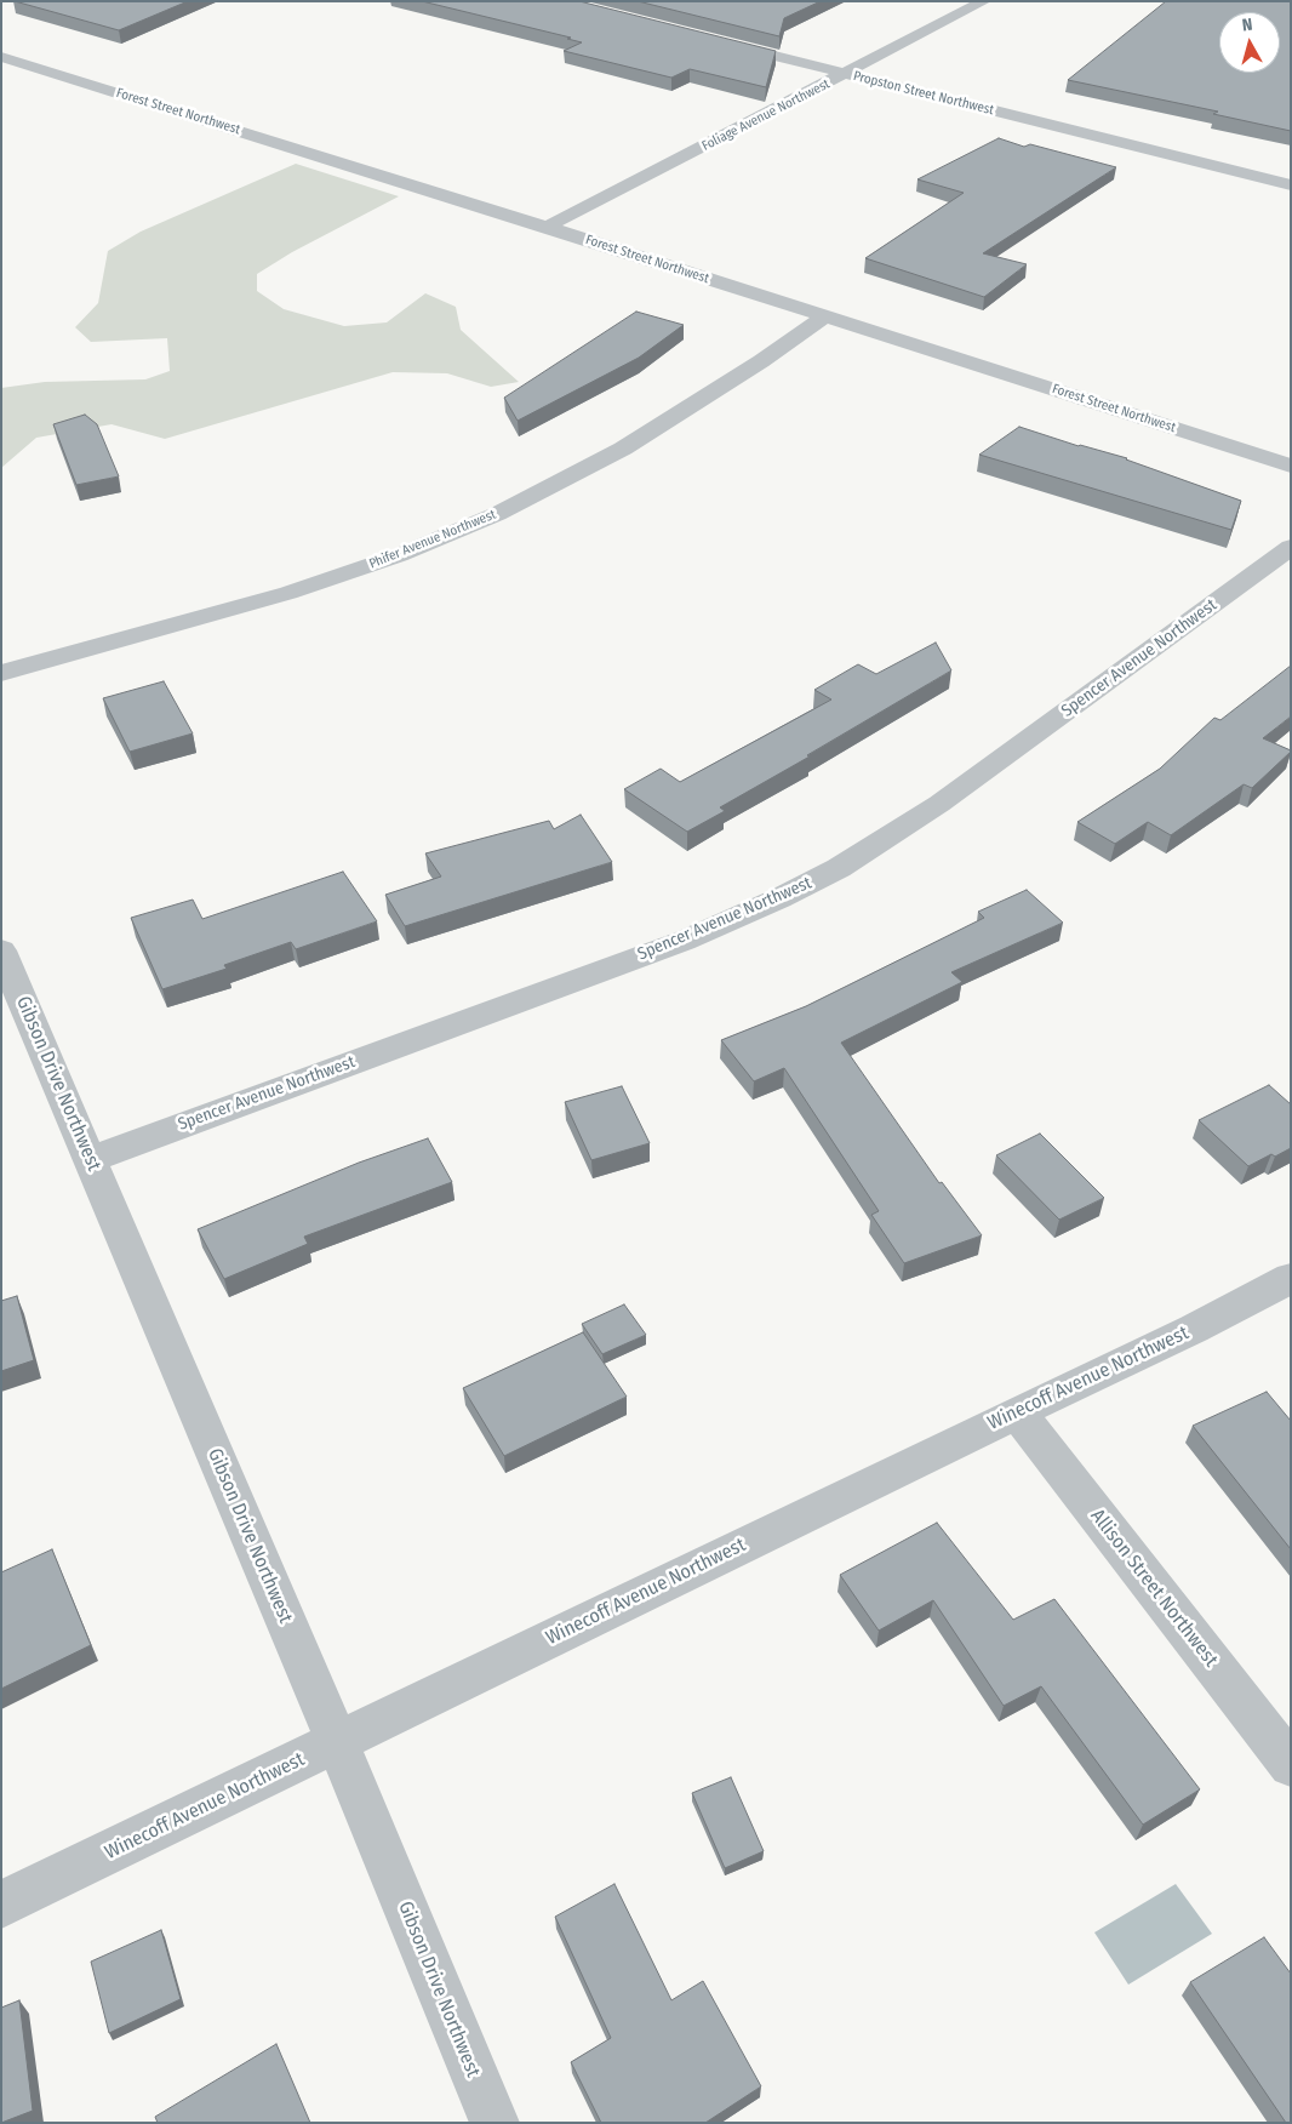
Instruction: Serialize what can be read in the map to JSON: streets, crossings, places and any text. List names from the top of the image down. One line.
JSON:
{"streets":{"street":["Propston Street Northwest","Forest Street Northwest","Foliage Avenue Northwest","Phifer Avenue Northwest","Spencer Avenue Northwest","Gibson Drive Northwest","Winecoff Avenue Northwest","Allison Street Northwest"]},"crossings":[["Propston Street Northwest","Foliage Avenue Northwest"],["Forest Street Northwest","Foliage Avenue Northwest"],["Forest Street Northwest","Phifer Avenue Northwest"],["Spencer Avenue Northwest","Gibson Drive Northwest"],["Gibson Drive Northwest","Winecoff Avenue Northwest"],["Winecoff Avenue Northwest","Allison Street Northwest"]],"north":"top"}
